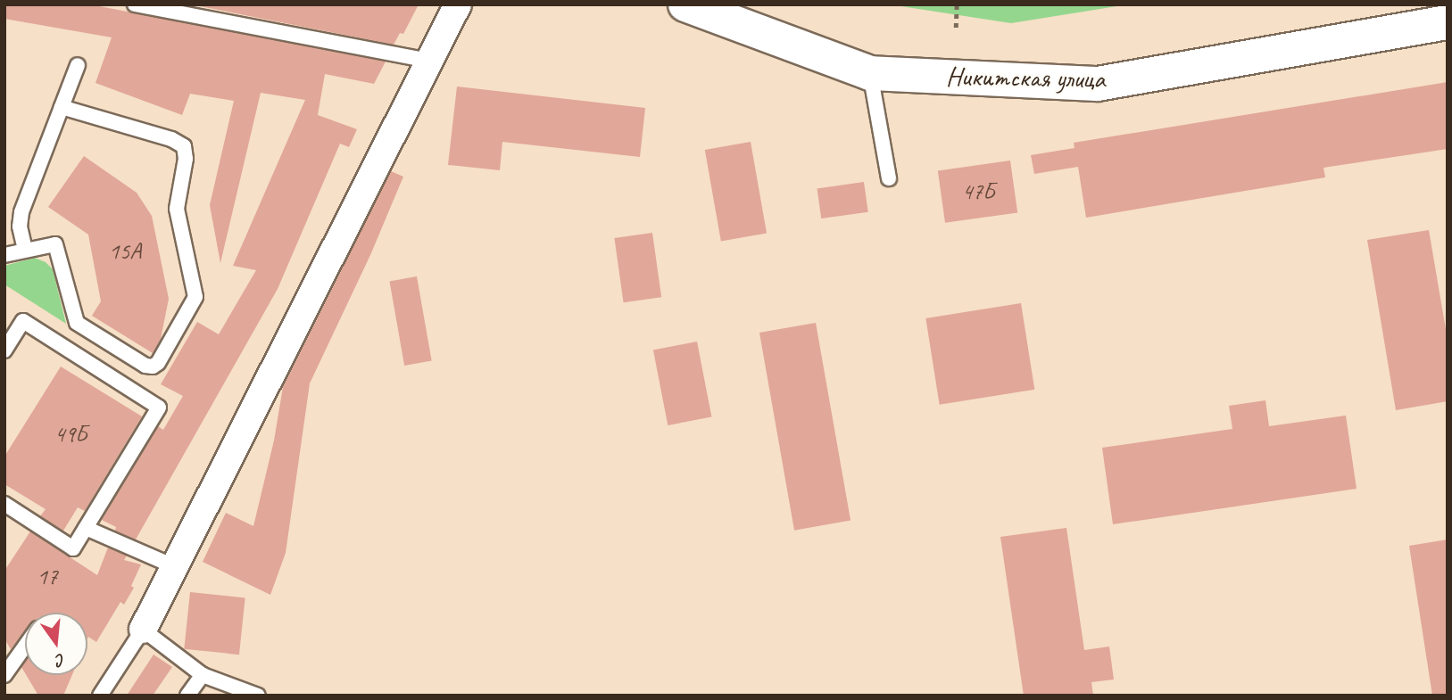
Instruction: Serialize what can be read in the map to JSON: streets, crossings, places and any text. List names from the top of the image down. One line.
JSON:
{"streets":{"street":["Никитская улица"]},"house_numbers":["47Б","15А","49Б","17"],"north":"bottom"}
